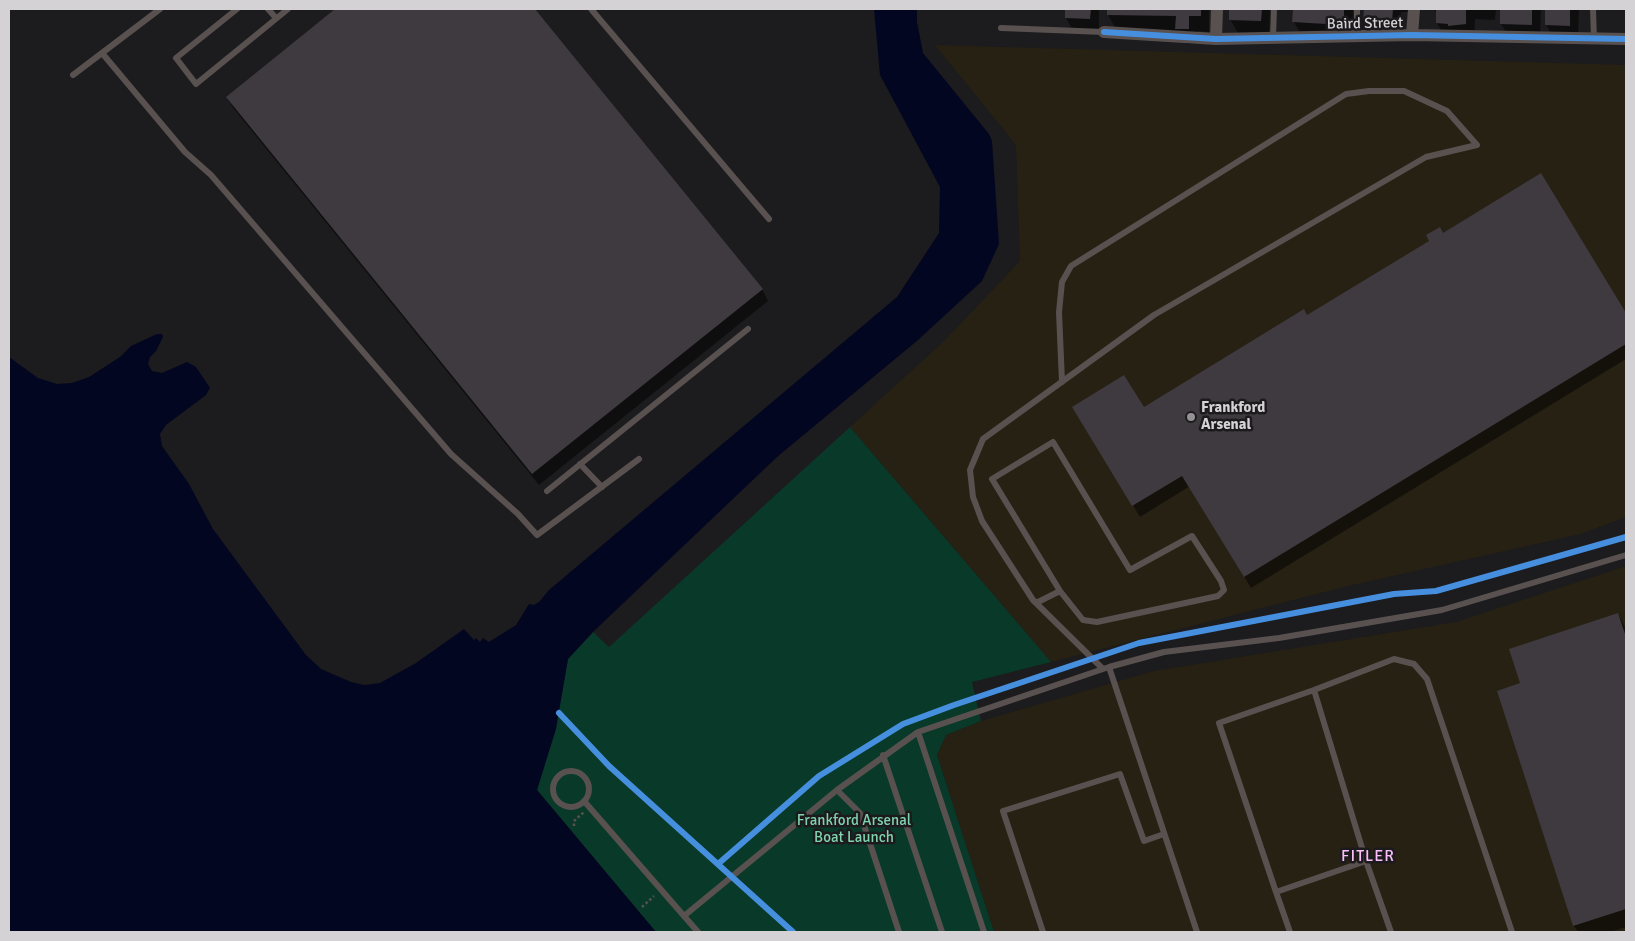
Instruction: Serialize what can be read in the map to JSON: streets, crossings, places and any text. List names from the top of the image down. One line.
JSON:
{"streets":{"street":["Baird Street"]},"districts":["FITLER"],"parks":["Frankford Arsenal Boat Launch"],"places":["Frankford Arsenal"]}
